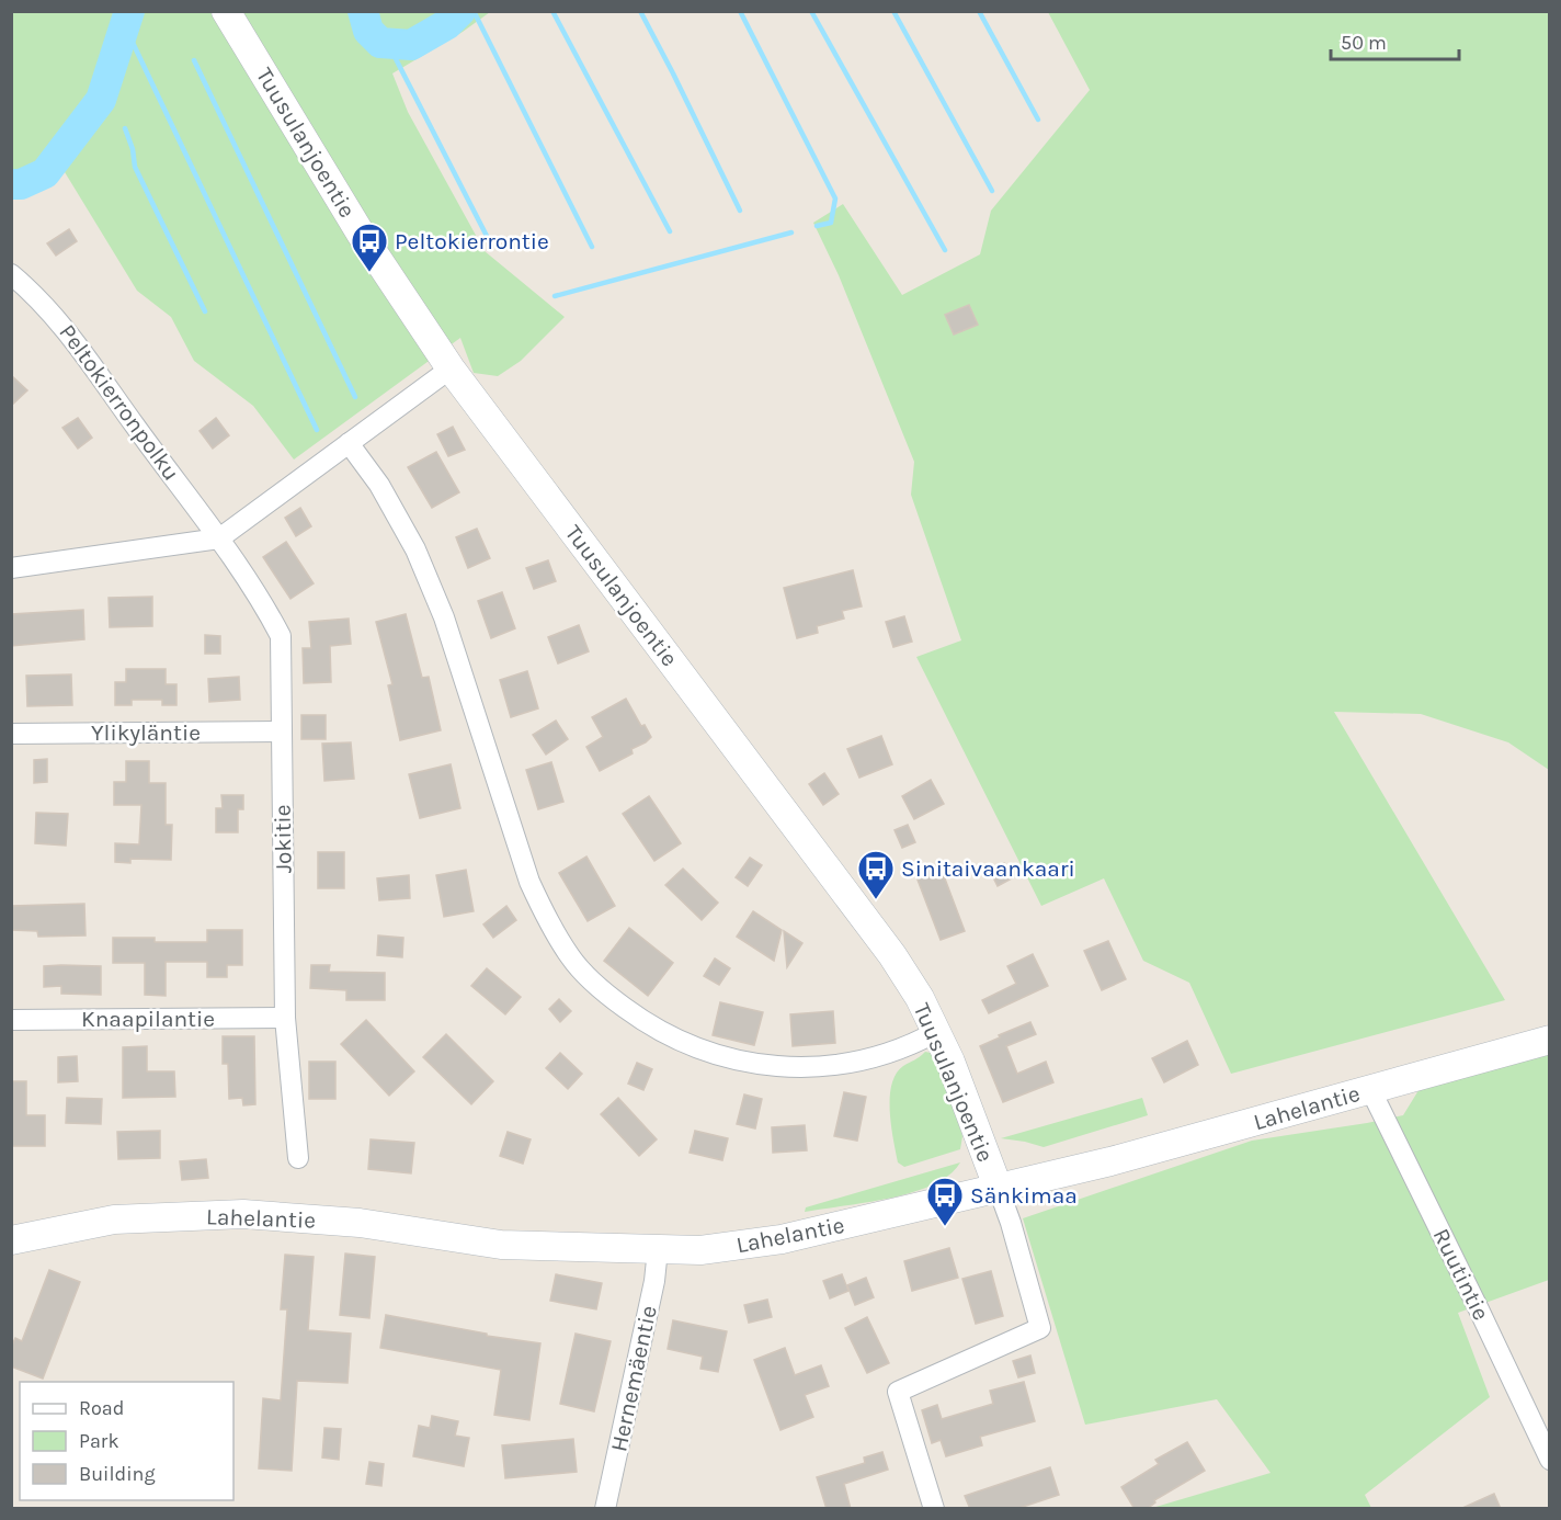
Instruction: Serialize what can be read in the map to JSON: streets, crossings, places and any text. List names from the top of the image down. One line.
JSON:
{"streets":{"main road":["Tuusulanjoentie","Lahelantie"],"street":["Peltokierronpolku","Ylikyläntie","Jokitie","Knaapilantie","Ruutintie","Hernemäentie"]},"crossings":[["Tuusulanjoentie","Lahelantie"],["Peltokierronpolku","Jokitie"],["Ylikyläntie","Jokitie"],["Jokitie","Knaapilantie"],["Lahelantie","Ruutintie"],["Lahelantie","Hernemäentie"]],"places":{"bus stop":["Peltokierrontie","Sinitaivaankaari","Sänkimaa"]},"legend":["Road","Park","Building"],"scale_bar":"50 m"}
